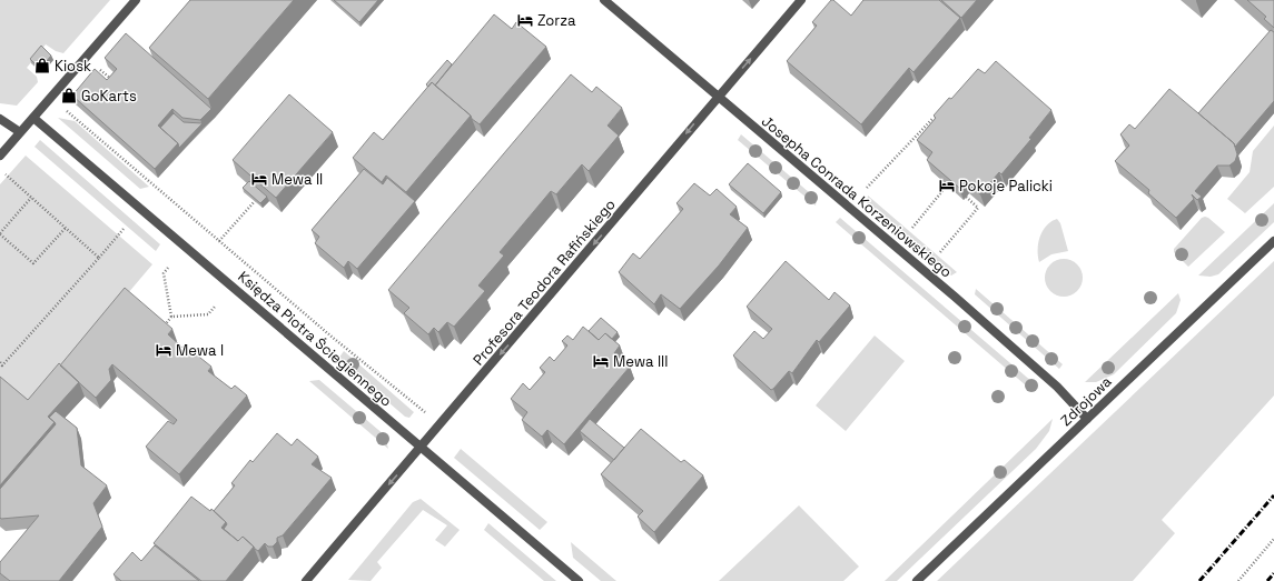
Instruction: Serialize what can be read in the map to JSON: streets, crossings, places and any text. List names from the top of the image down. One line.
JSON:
{"streets":{"street":["Josepha Conrada Korzeniowskiego","Profesora Teodora Rafińskiego","Księdza Piotra Ściegiennego","Zdrojowa"]},"crossings":[["Josepha Conrada Korzeniowskiego","Profesora Teodora Rafińskiego"],["Josepha Conrada Korzeniowskiego","Zdrojowa"],["Profesora Teodora Rafińskiego","Księdza Piotra Ściegiennego"]],"places":{"hotel":["Zorza","Mewa II","Pokoje Palicki","Mewa I","Mewa III"],"shop":["Kiosk","GoKarts"]}}
